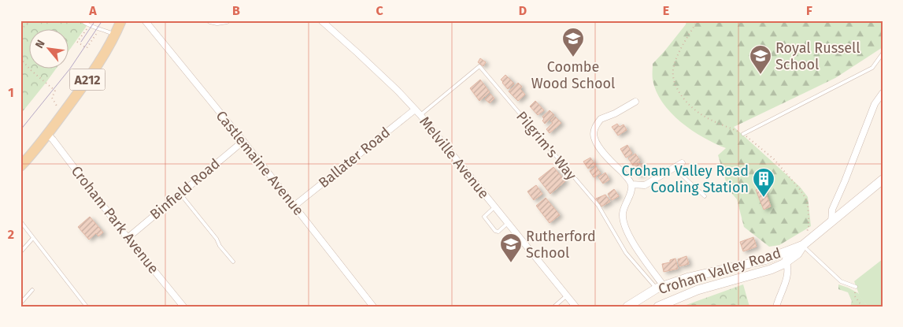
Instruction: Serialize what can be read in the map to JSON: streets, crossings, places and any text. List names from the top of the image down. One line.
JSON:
{"streets":{"main road":["A212"],"street":["Ballater Road","Melville Avenue","Castlemaine Avenue","Binfield Road","Croham Park Avenue","Croham Valley Road"],"lane":["Pilgrim's Way"]},"crossings":[["A212","Croham Park Avenue"],["Pilgrim's Way","Melville Avenue"],["Pilgrim's Way","Croham Valley Road"],["Ballater Road","Melville Avenue"],["Ballater Road","Castlemaine Avenue"],["Castlemaine Avenue","Binfield Road"],["Binfield Road","Croham Park Avenue"]],"places":{"school or university":["Coombe Wood School","Royal Russell School","Rutherford School"],"building":["Croham Valley Road Cooling Station"]},"north":"top left","grid":{"columns":["A","B","C","D","E","F"],"rows":["1","2"]}}
